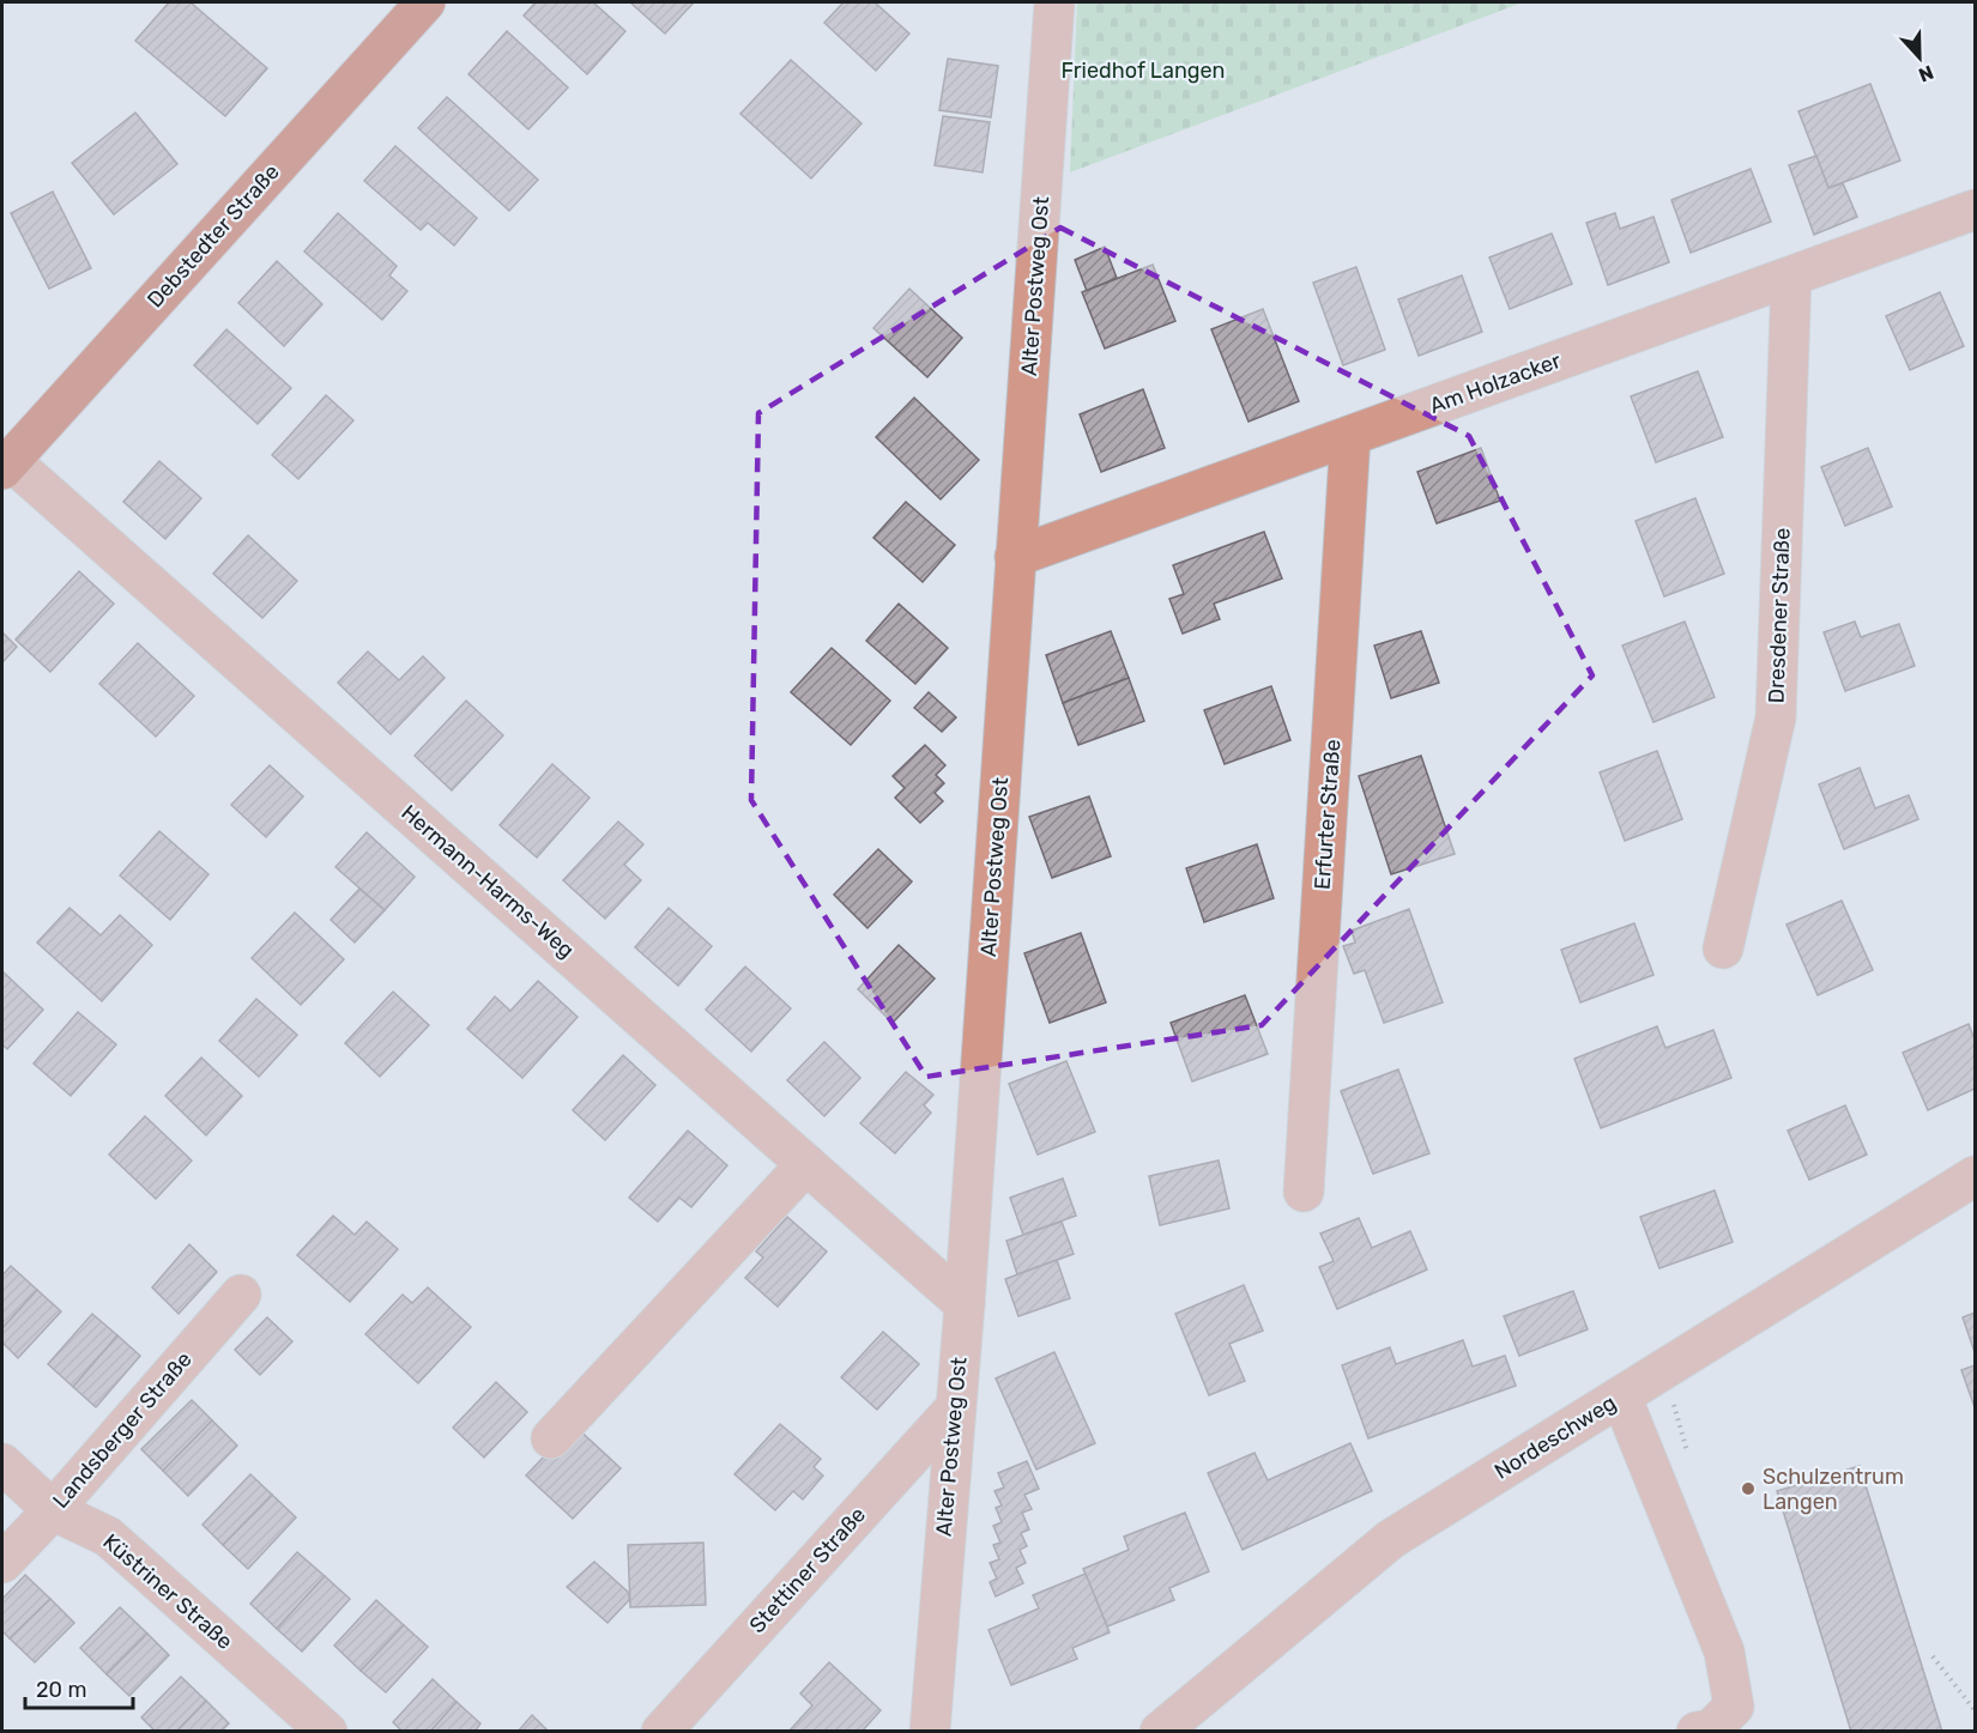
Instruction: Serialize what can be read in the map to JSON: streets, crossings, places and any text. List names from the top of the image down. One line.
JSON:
{"streets":{"main road":["Debstedter Straße"],"street":["Alter Postweg Ost","Am Holzacker","Dresdener Straße","Erfurter Straße","Hermann-Harms-Weg","Landsberger Straße","Nordeschweg","Stettiner Straße","Küstriner Straße"]},"crossings":[["Debstedter Straße","Hermann-Harms-Weg"],["Alter Postweg Ost","Am Holzacker"],["Alter Postweg Ost","Hermann-Harms-Weg"],["Alter Postweg Ost","Stettiner Straße"],["Am Holzacker","Dresdener Straße"],["Am Holzacker","Erfurter Straße"],["Landsberger Straße","Küstriner Straße"]],"parks":["Friedhof Langen"],"places":["Schulzentrum Langen"],"scale_bar":"20 m","north":"bottom"}
